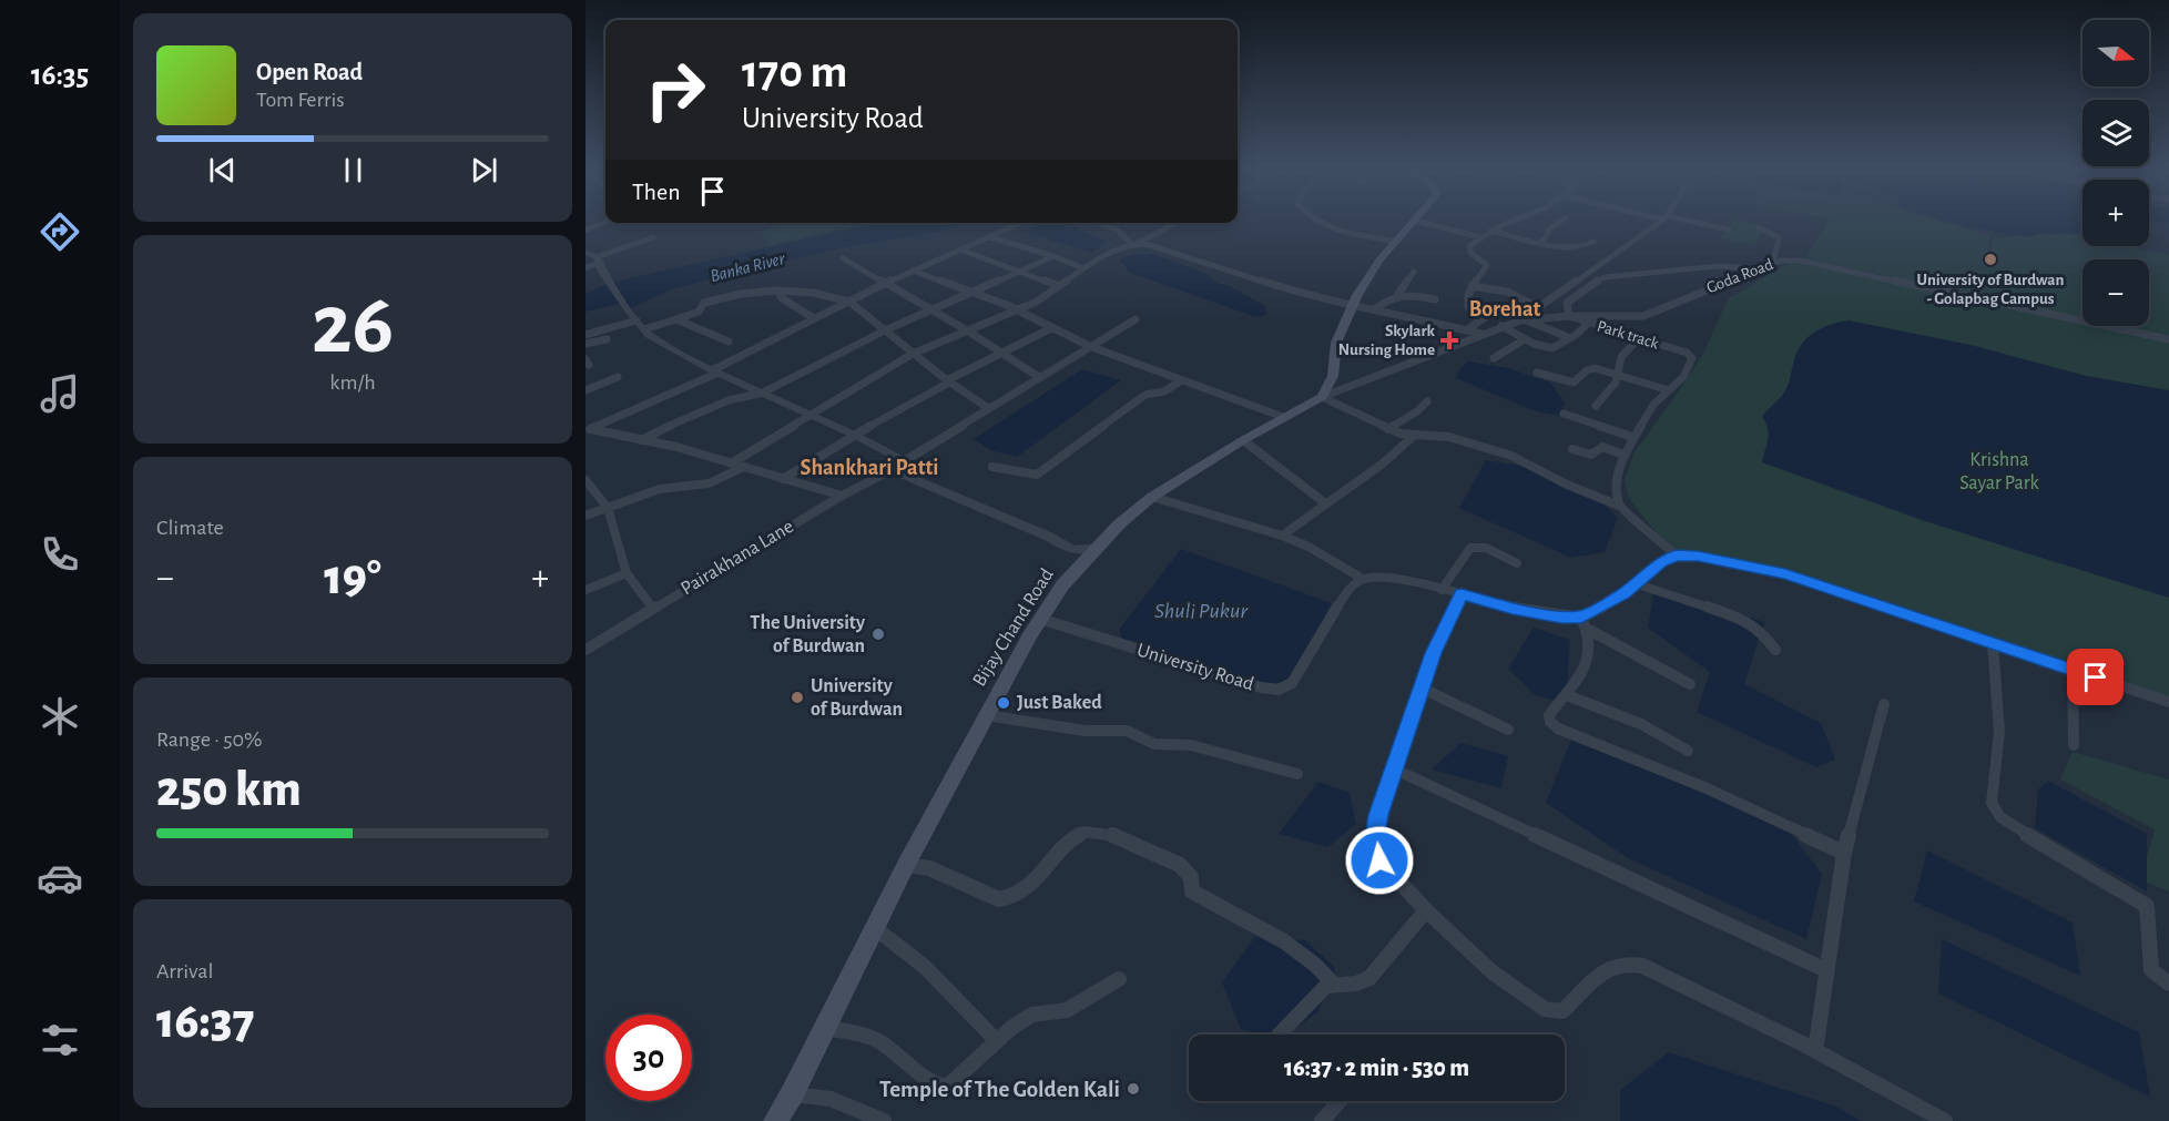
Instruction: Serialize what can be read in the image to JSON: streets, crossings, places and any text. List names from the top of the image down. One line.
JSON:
{"streets":{"main road":["Bijay Chand Road"],"street":["Goda Road","Park track","Pairakhana Lane","University Road"]},"crossings":[["Goda Road","Park track"],["Goda Road","Bijay Chand Road"],["Bijay Chand Road","University Road"]],"districts":["Borehat","Shankhari Patti"],"water":["Banka River","Shuli Pukur"],"parks":["Krishna Sayar Park"],"places":{"other":["University of Burdwan - Golapbag Campus","The University of Burdwan","University of Burdwan","Just Baked","Temple of The Golden Kali"],"health":["Skylark Nursing Home"]},"north":"right","page":{"tabs":"16:35","map_buttons":["+","−"],"turn":["170 m","University Road"],"song":["Open Road","Tom Ferris"],"then":"Then","tile":[["26","km/h"],"Climate",["Range · 50%","250 km"],["Arrival","16:37"]],"heat":["−","19°","+"],"limit":"30","trip":"16:37 · 2 min · 530 m"}}
